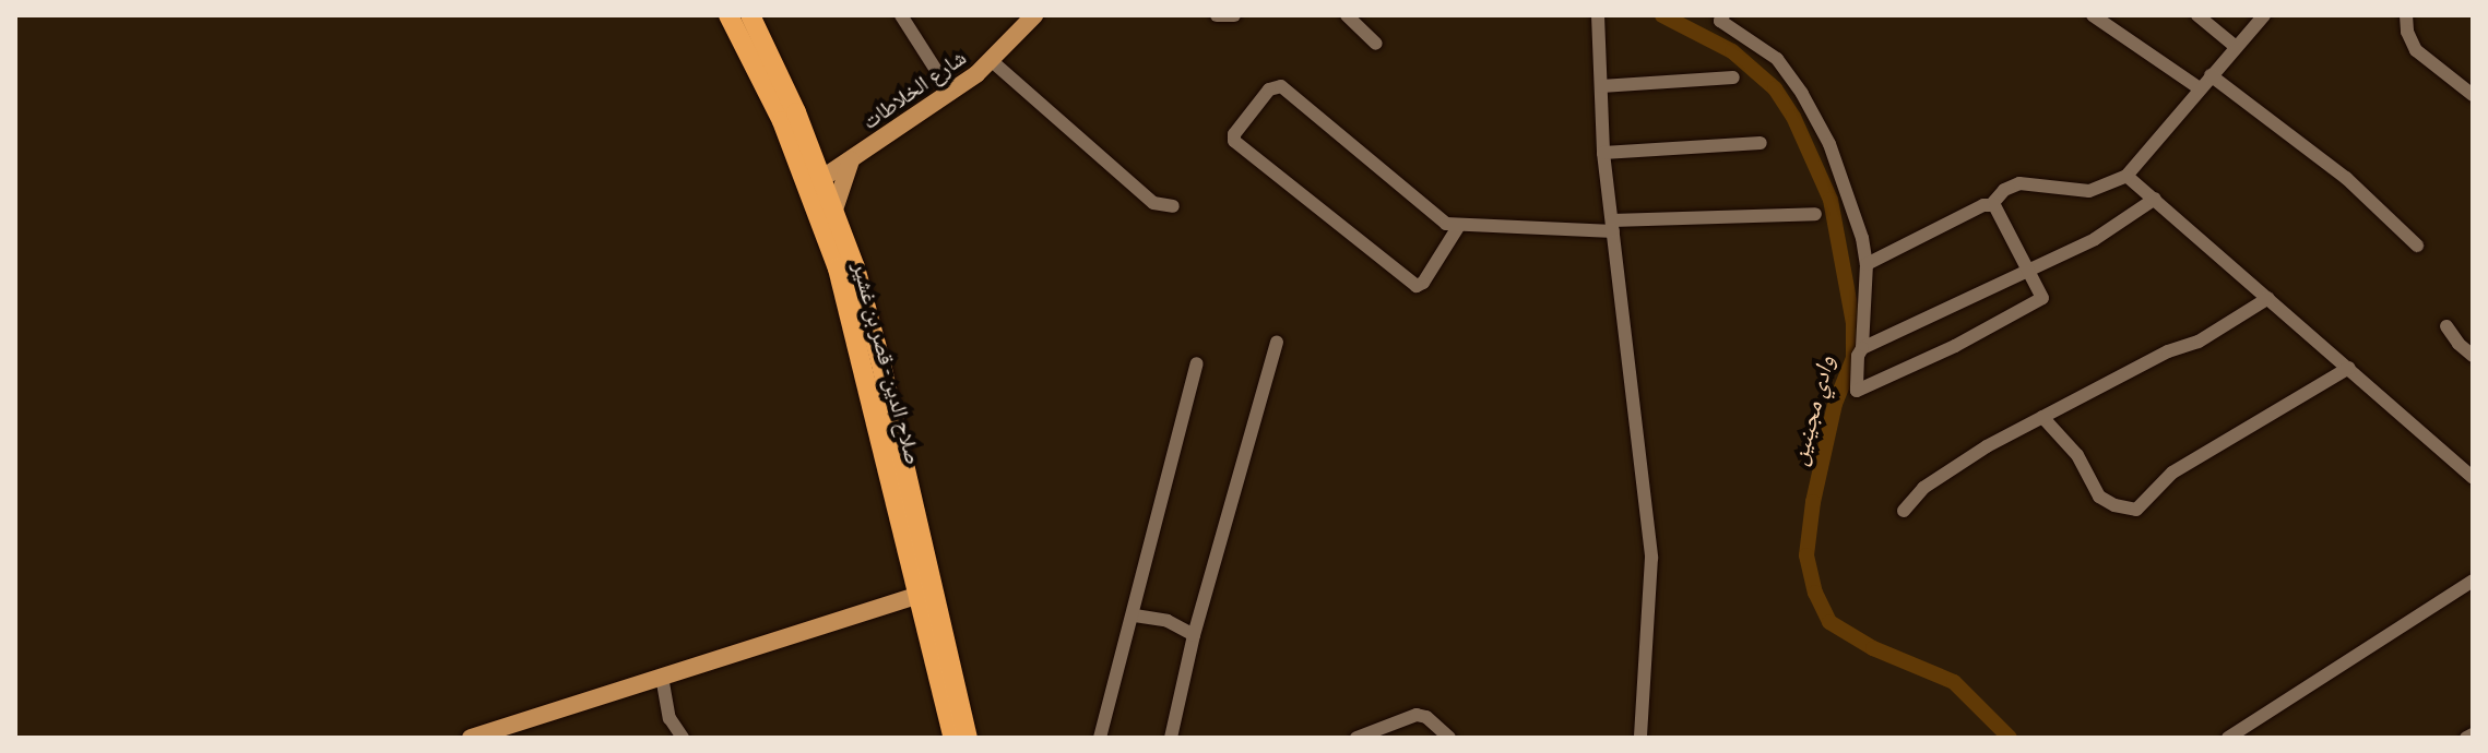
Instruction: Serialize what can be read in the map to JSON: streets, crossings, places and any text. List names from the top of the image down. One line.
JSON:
{"streets":{"highway":["صلاح الدين - قصر بن غشير"],"main road":["شارع الخلاطات"]},"crossings":[["شارع الخلاطات","صلاح الدين - قصر بن غشير"]],"water":["وادي مجينين"]}
